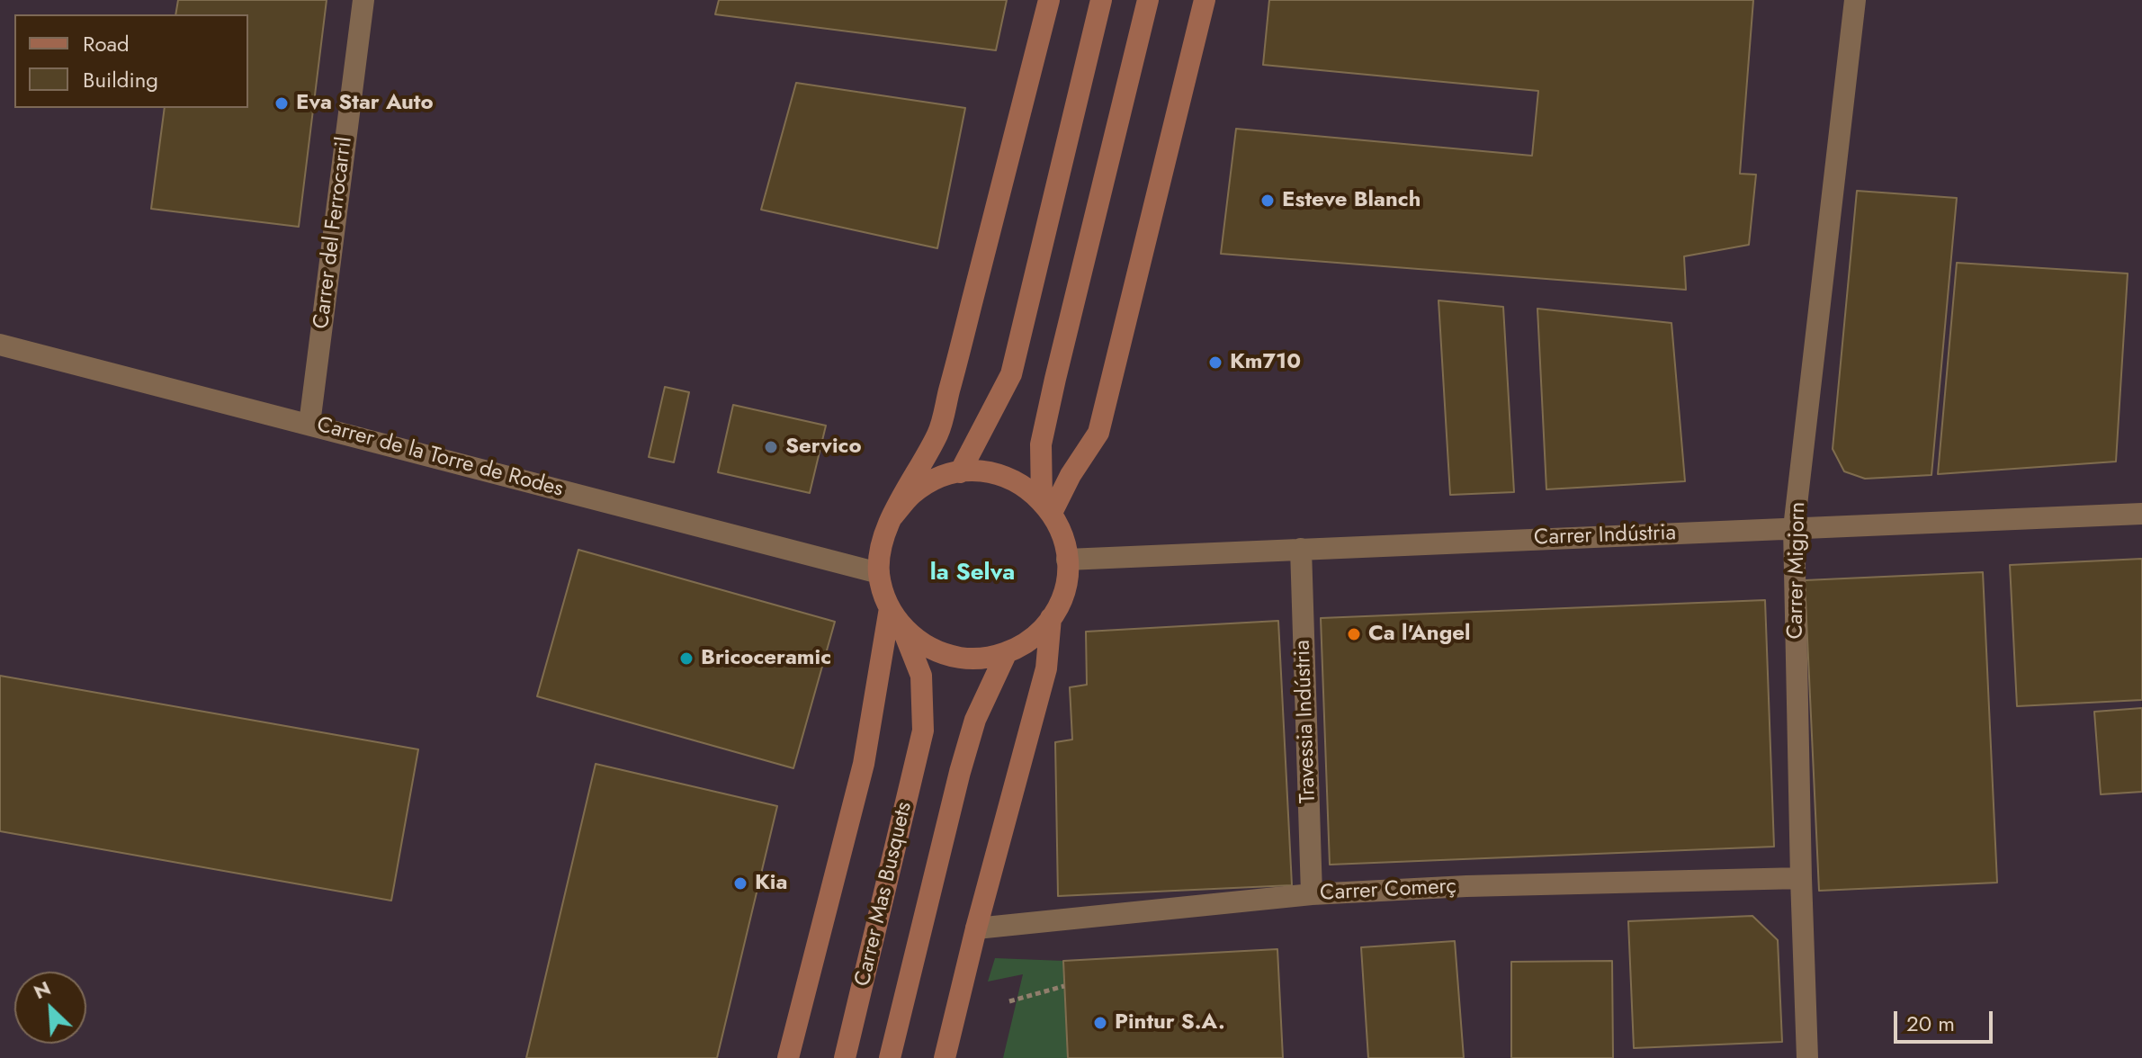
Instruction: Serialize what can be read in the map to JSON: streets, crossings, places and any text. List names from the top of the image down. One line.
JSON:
{"streets":{"main road":["Carrer Mas Busquets"],"street":["Carrer del Ferrocarril","Carrer de la Torre de Rodes","Carrer Indústria","Carrer Migjorn","Travessia Indústria","Carrer Comerç"]},"crossings":[["Carrer del Ferrocarril","Carrer de la Torre de Rodes"],["Carrer de la Torre de Rodes","Carrer Indústria"],["Carrer de la Torre de Rodes","Carrer Mas Busquets"],["Carrer Indústria","Carrer Migjorn"],["Carrer Indústria","Travessia Indústria"],["Carrer Indústria","Carrer Mas Busquets"],["Carrer Migjorn","Carrer Comerç"],["Travessia Indústria","Carrer Comerç"]],"districts":["la Selva"],"places":["Eva Star Auto","Esteve Blanch","Km710","Servico","Ca l'Angel","Bricoceramic","Kia","Pintur S.A."],"legend":["Road","Building"],"scale_bar":"20 m","north":"top left"}
